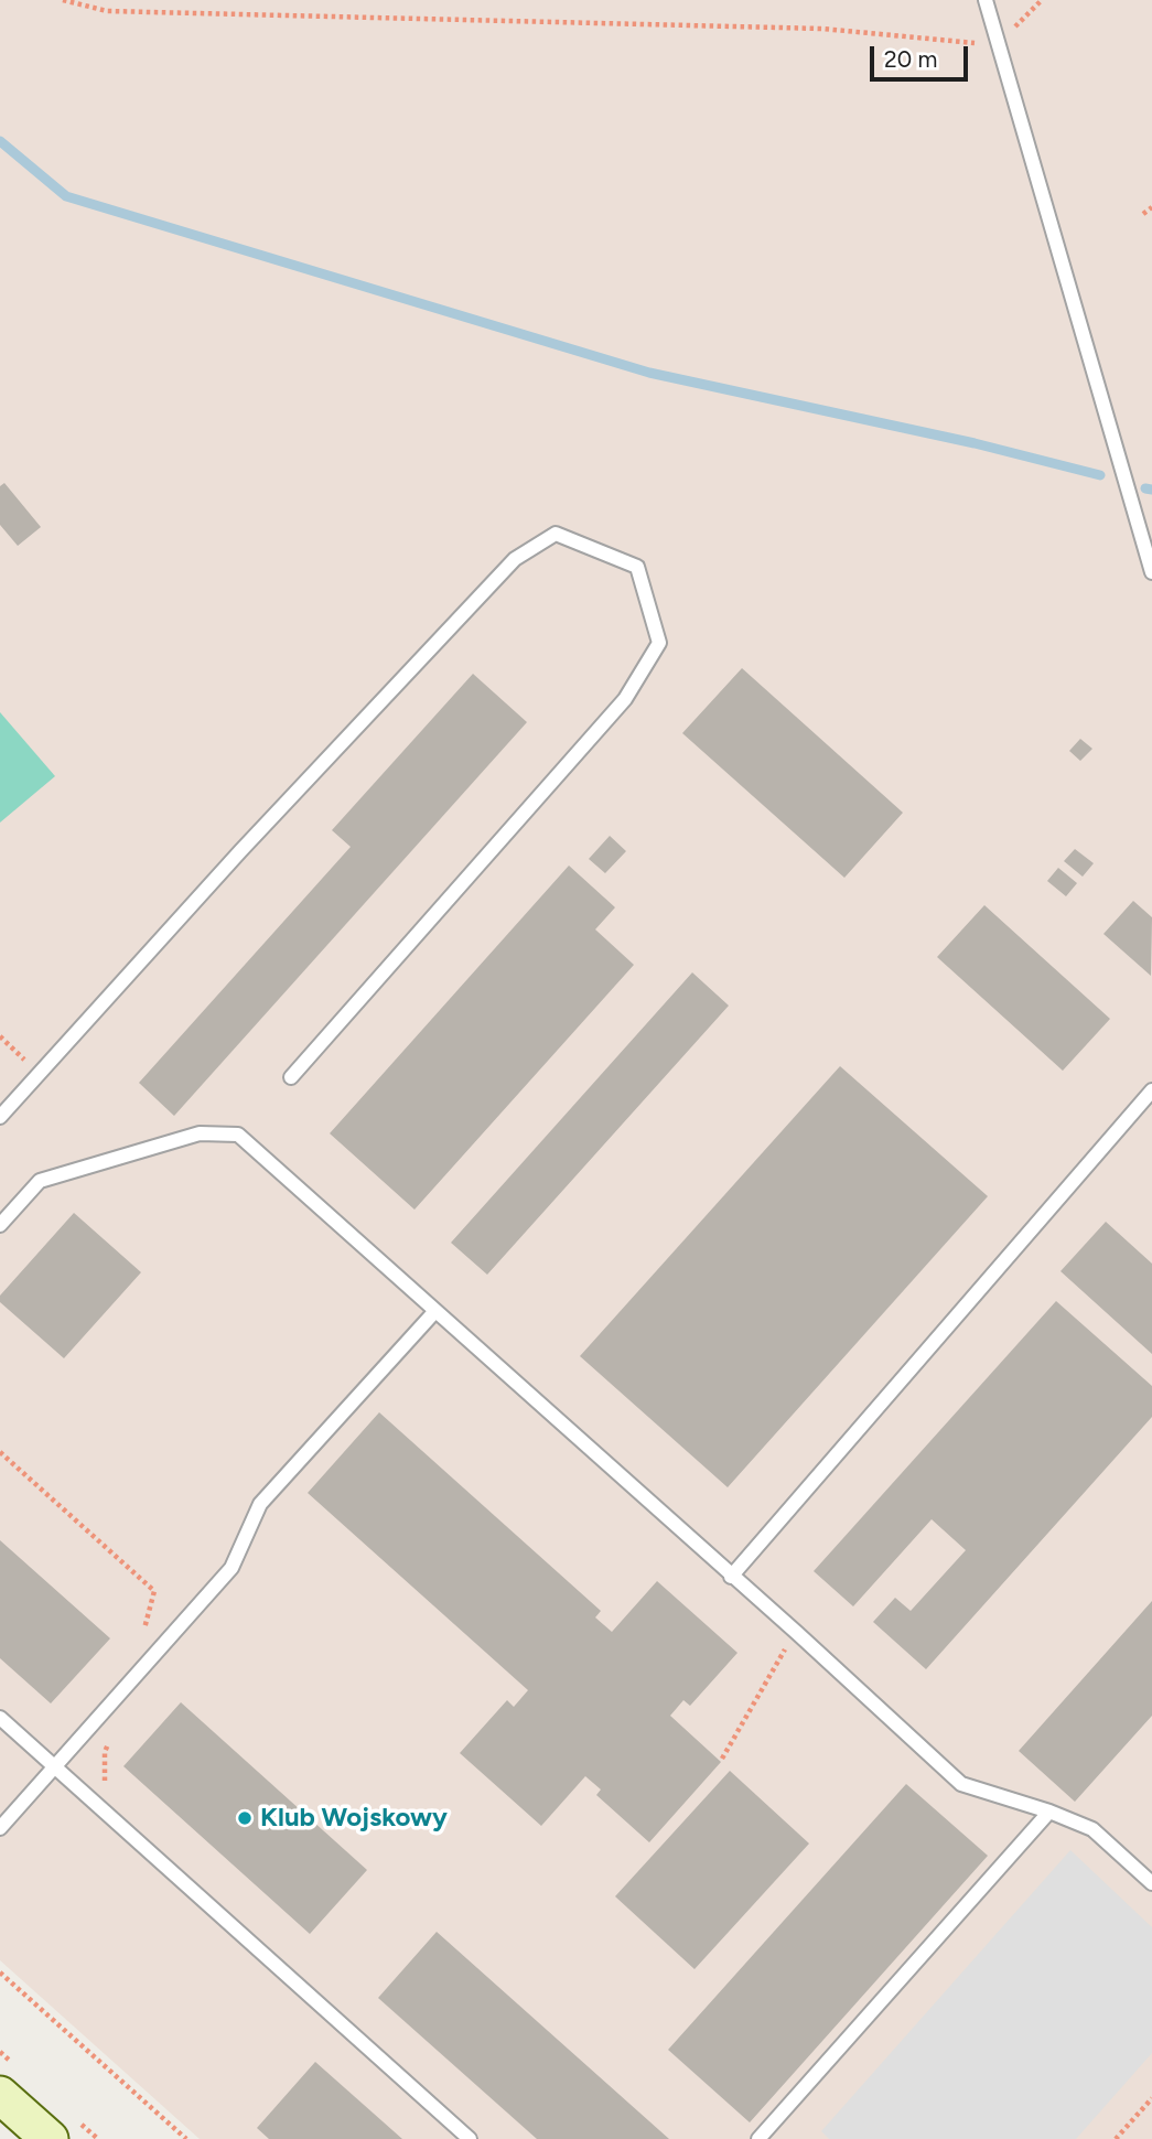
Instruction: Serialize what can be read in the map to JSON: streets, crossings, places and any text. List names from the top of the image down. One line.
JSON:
{"places":["Klub Wojskowy"],"scale_bar":"20 m"}
